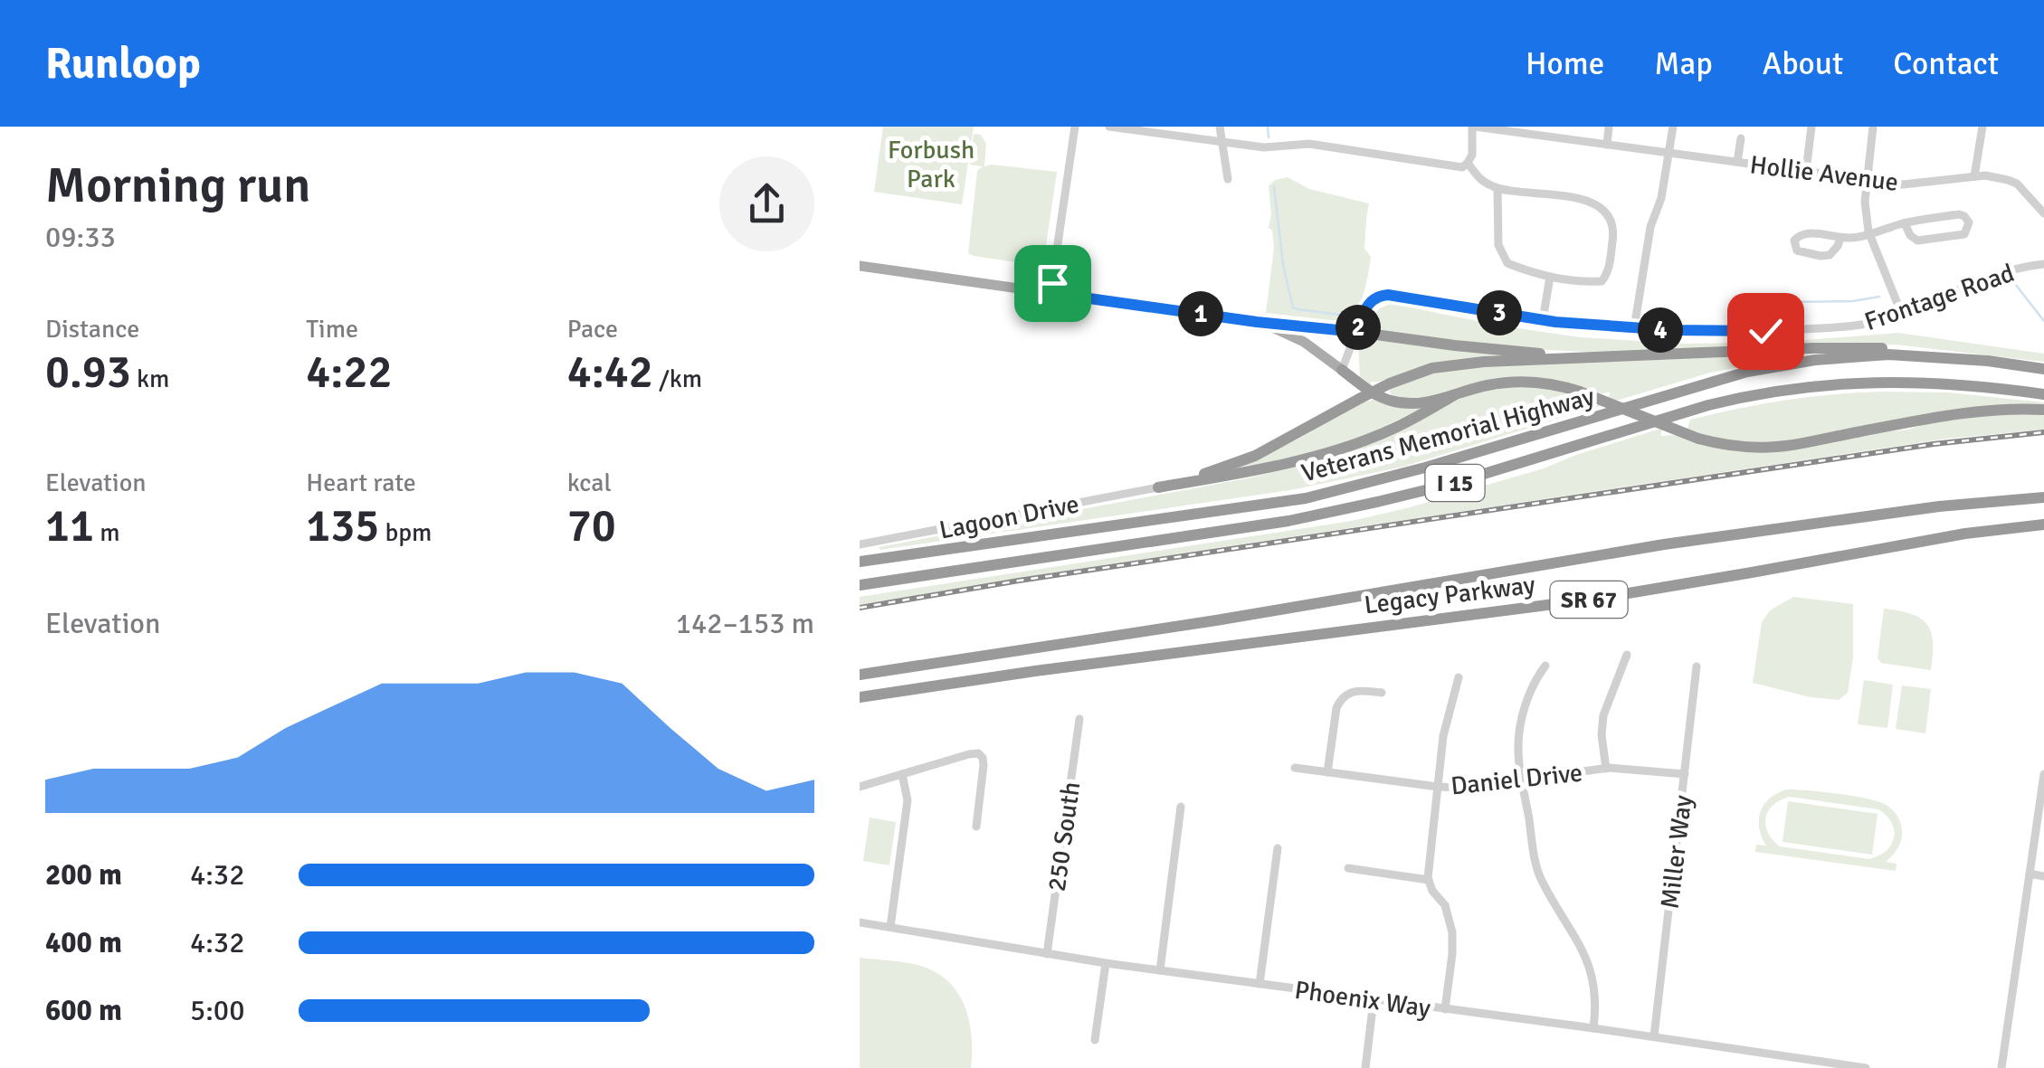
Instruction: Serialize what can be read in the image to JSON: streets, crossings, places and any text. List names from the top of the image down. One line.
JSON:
{"streets":{"highway":["Veterans Memorial Highway","I 15","Legacy Parkway","SR 67"],"street":["Hollie Avenue","Frontage Road","Lagoon Drive","Daniel Drive","250 South","Miller Way","Phoenix Way"]},"crossings":[["Daniel Drive","Miller Way"],["250 South","Phoenix Way"],["Miller Way","Phoenix Way"]],"parks":["Forbush Park"],"page":{"header":"Runloop","nav":["Home","Map","About","Contact"],"heading":["Morning run","09:33"],"stats":[["Distance","0.93 km"],["Time","4:22"],["Pace","4:42 /km"],["Elevation","11 m"],["Heart rate","135 bpm"],["kcal","70"]],"pins":["3","1","2","4"],"chart":["Elevation","142–153 m"],"list":[{"name":"200 m","note":"4:32"},{"name":"400 m","note":"4:32"},{"name":"600 m","note":"5:00"}]}}
